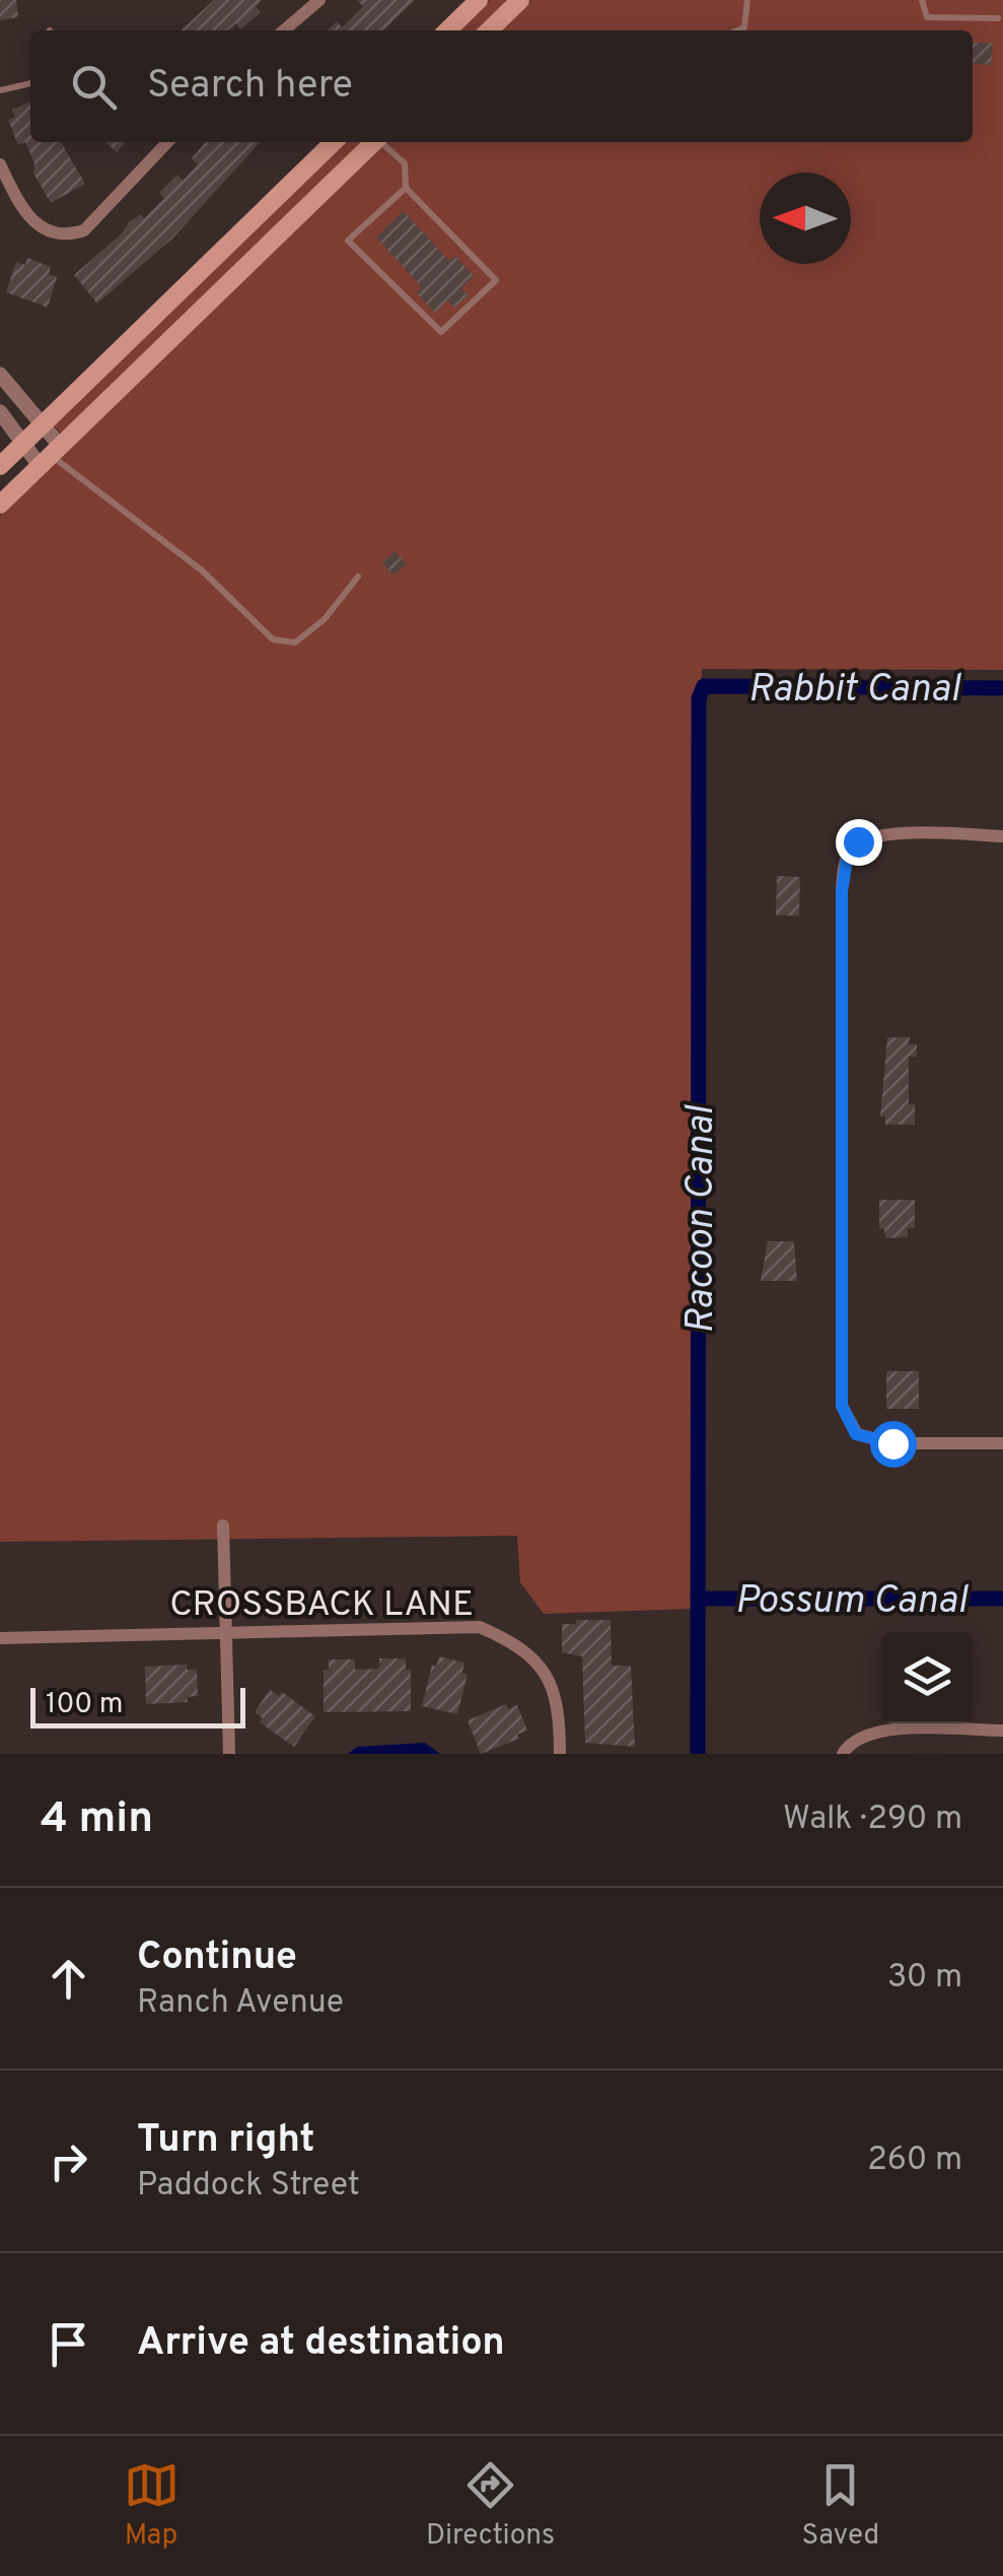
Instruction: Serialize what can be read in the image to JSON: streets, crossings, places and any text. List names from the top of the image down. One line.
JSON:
{"streets":{"street":["CROSSBACK LANE"]},"water":["Rabbit Canal","Racoon Canal","Possum Canal"],"scale_bar":"100 m","north":"left","page":{"search":"Search here","scale":"100 m","heading":["4 min","Walk · 290 m"],"list":[["Continue","Ranch Avenue","30 m"],["Turn right","Paddock Street","260 m"],"Arrive at destination"],"nav":["Map","Directions","Saved"]}}
